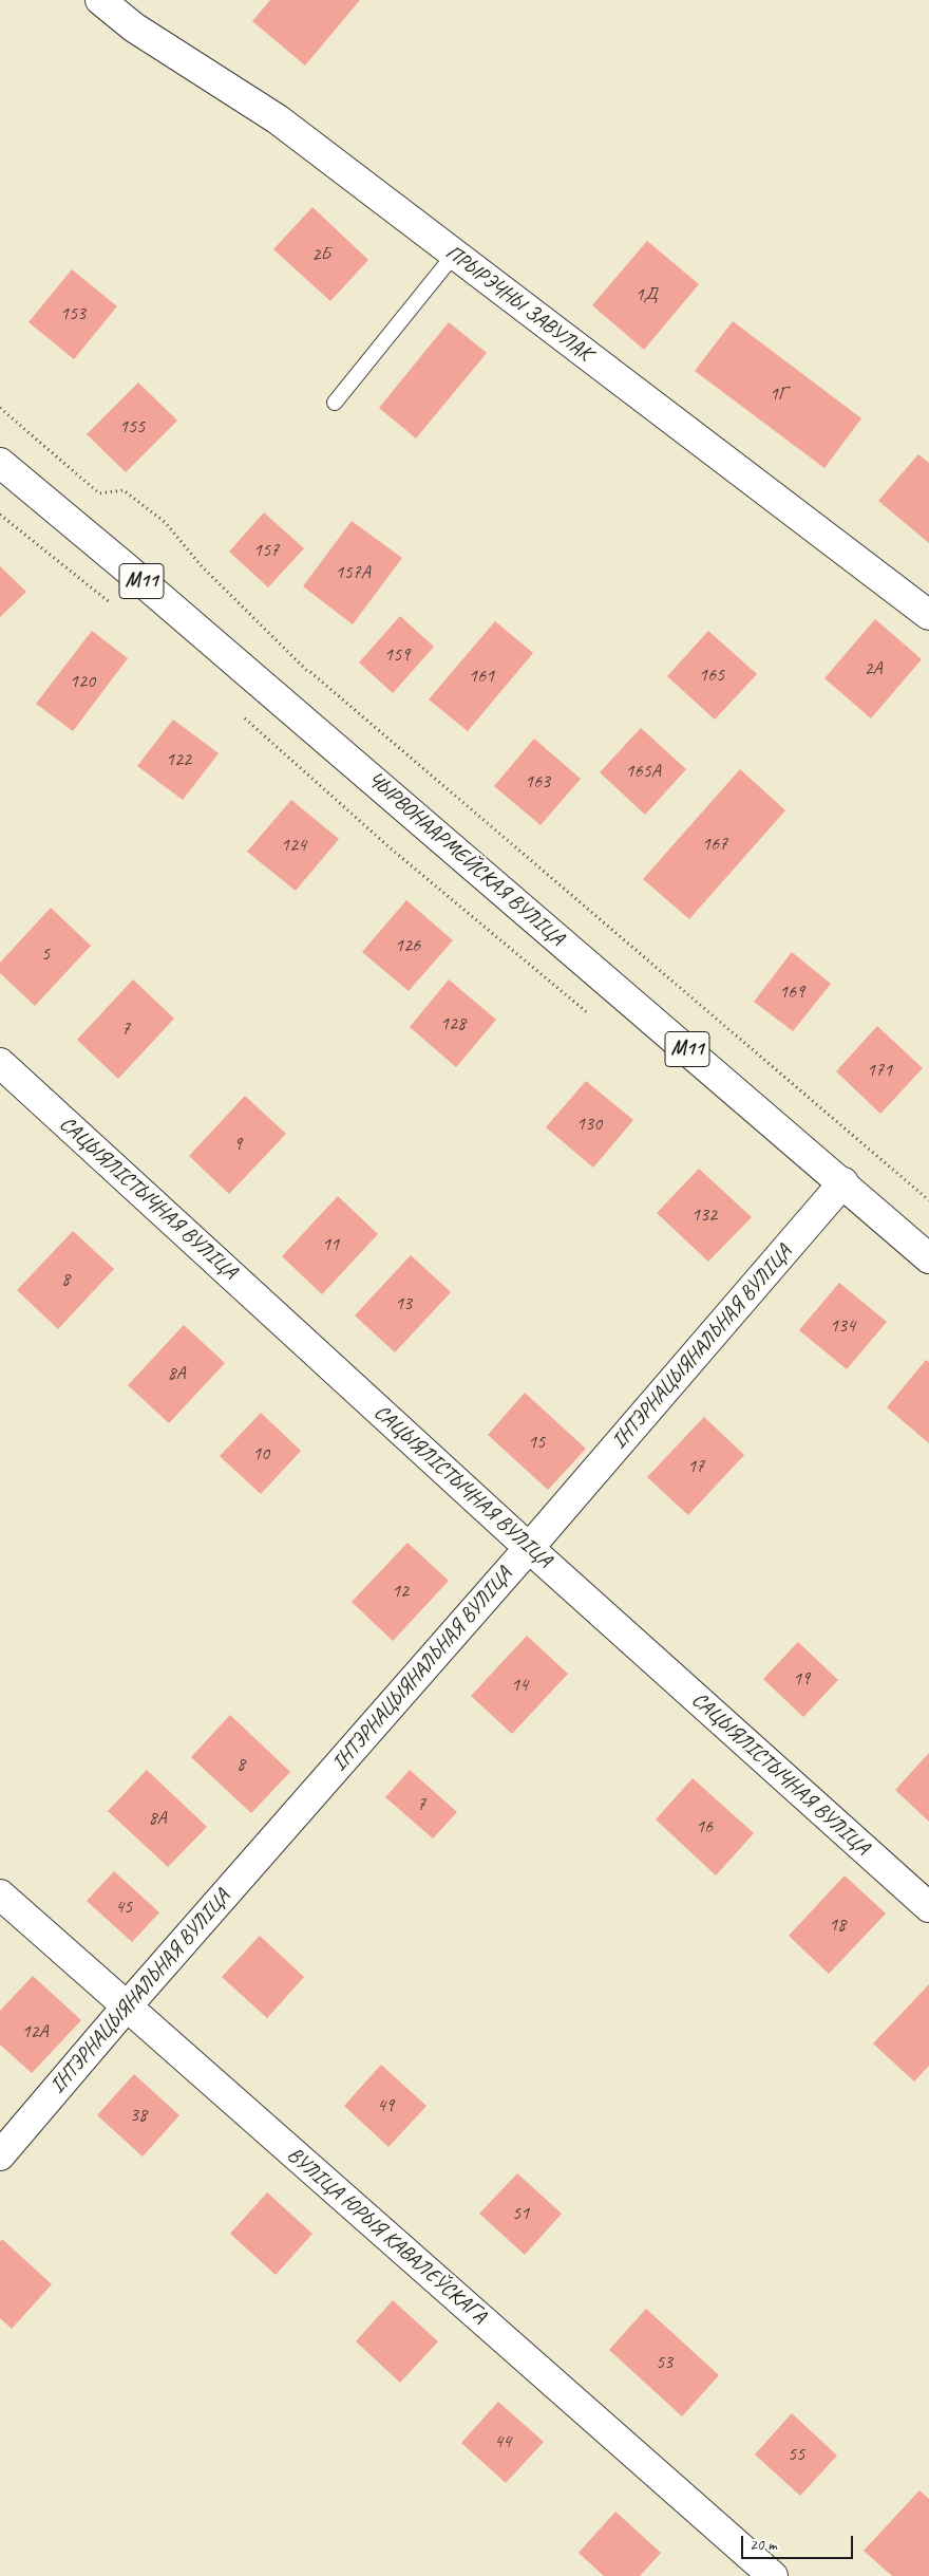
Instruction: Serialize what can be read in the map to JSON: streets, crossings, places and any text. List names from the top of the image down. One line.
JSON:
{"streets":{"main road":["ПРЫРЭЧНЫ ЗАВУЛАК","М11","ЧЫРВОНААРМЕЙСКАЯ ВУЛІЦА","САЦЫЯЛІСТЫЧНАЯ ВУЛІЦА","ІНТЭРНАЦЫЯНАЛЬНАЯ ВУЛІЦА","ВУЛІЦА ЮРЫЯ КАВАЛЕЎСКАГА"]},"crossings":[["ЧЫРВОНААРМЕЙСКАЯ ВУЛІЦА","ІНТЭРНАЦЫЯНАЛЬНАЯ ВУЛІЦА"],["САЦЫЯЛІСТЫЧНАЯ ВУЛІЦА","ІНТЭРНАЦЫЯНАЛЬНАЯ ВУЛІЦА"],["ІНТЭРНАЦЫЯНАЛЬНАЯ ВУЛІЦА","ВУЛІЦА ЮРЫЯ КАВАЛЕЎСКАГА"]],"house_numbers":["2Б","1Д","153","1Г","155","157","157А","159","2А","165","161","120","122","165А","163","167","124","126","5","169","128","7","171","130","9","132","11","8","13","134","8А","15","10","17","12","19","14","8","7","8А","16","45","18","12А","49","38","51","53","44","55"],"scale_bar":"20 m"}
